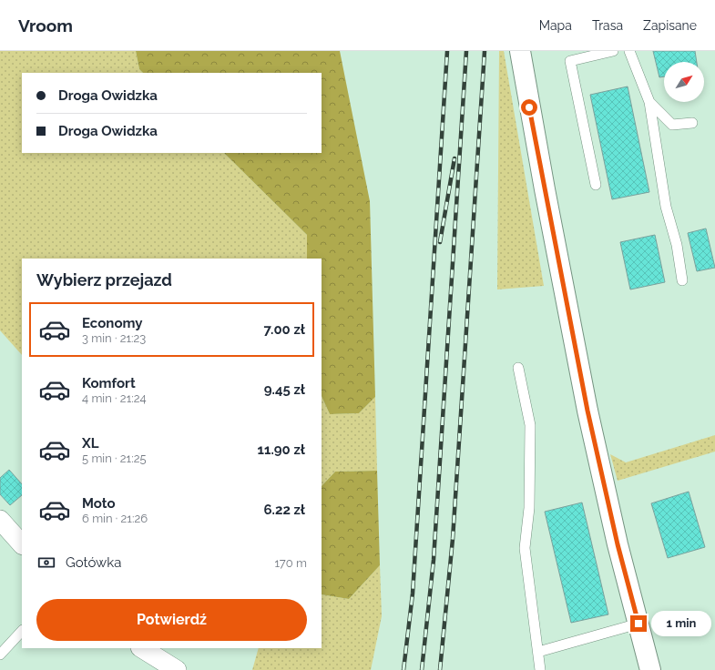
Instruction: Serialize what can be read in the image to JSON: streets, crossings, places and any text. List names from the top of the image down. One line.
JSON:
{"north":"top right","page":{"header":"Vroom","nav":["Mapa","Trasa","Zapisane"],"banner":["Droga Owidzka","Droga Owidzka"],"heading":"Wybierz przejazd","list":[{"name":"Economy","note":"3 min · 21:23","value":"7.00 zł"},{"name":"Komfort","note":"4 min · 21:24","value":"9.45 zł"},{"name":"XL","note":"5 min · 21:25","value":"11.90 zł"},{"name":"Moto","note":"6 min · 21:26","value":"6.22 zł"}],"pay":["Gotówka","170 m"],"buttons":"Potwierdź","bubble":"1 min"}}
